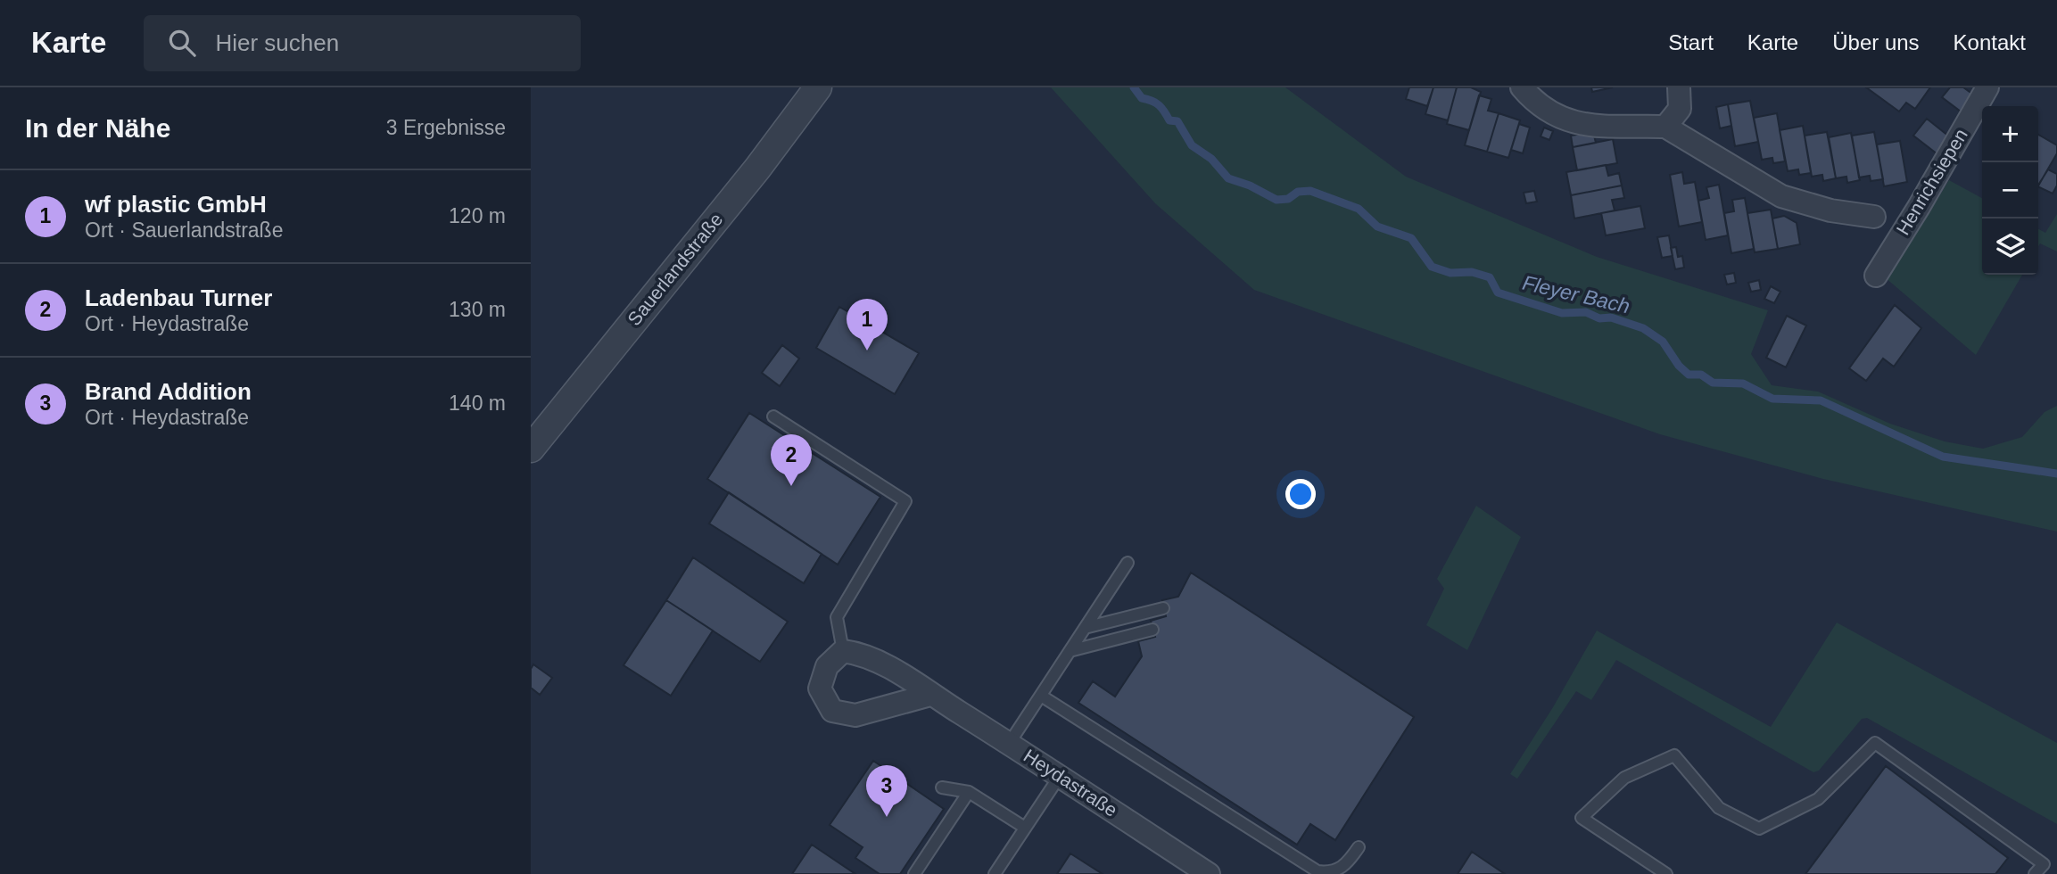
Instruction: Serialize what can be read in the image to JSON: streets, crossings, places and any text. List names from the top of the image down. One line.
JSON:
{"streets":{"street":["Henrichsiepen","Sauerlandstraße","Heydastraße"]},"water":["Fleyer Bach"],"page":{"header":"Karte","search":"Hier suchen","nav":["Start","Karte","Über uns","Kontakt"],"heading":["In der Nähe","3 Ergebnisse"],"map_buttons":["+","−"],"list":[{"mark":"1","name":"wf plastic GmbH","note":"Ort · Sauerlandstraße","value":"120 m"},{"mark":"2","name":"Ladenbau Turner","note":"Ort · Heydastraße","value":"130 m"},{"mark":"3","name":"Brand Addition","note":"Ort · Heydastraße","value":"140 m"}],"pins":["1","2","3"]}}
